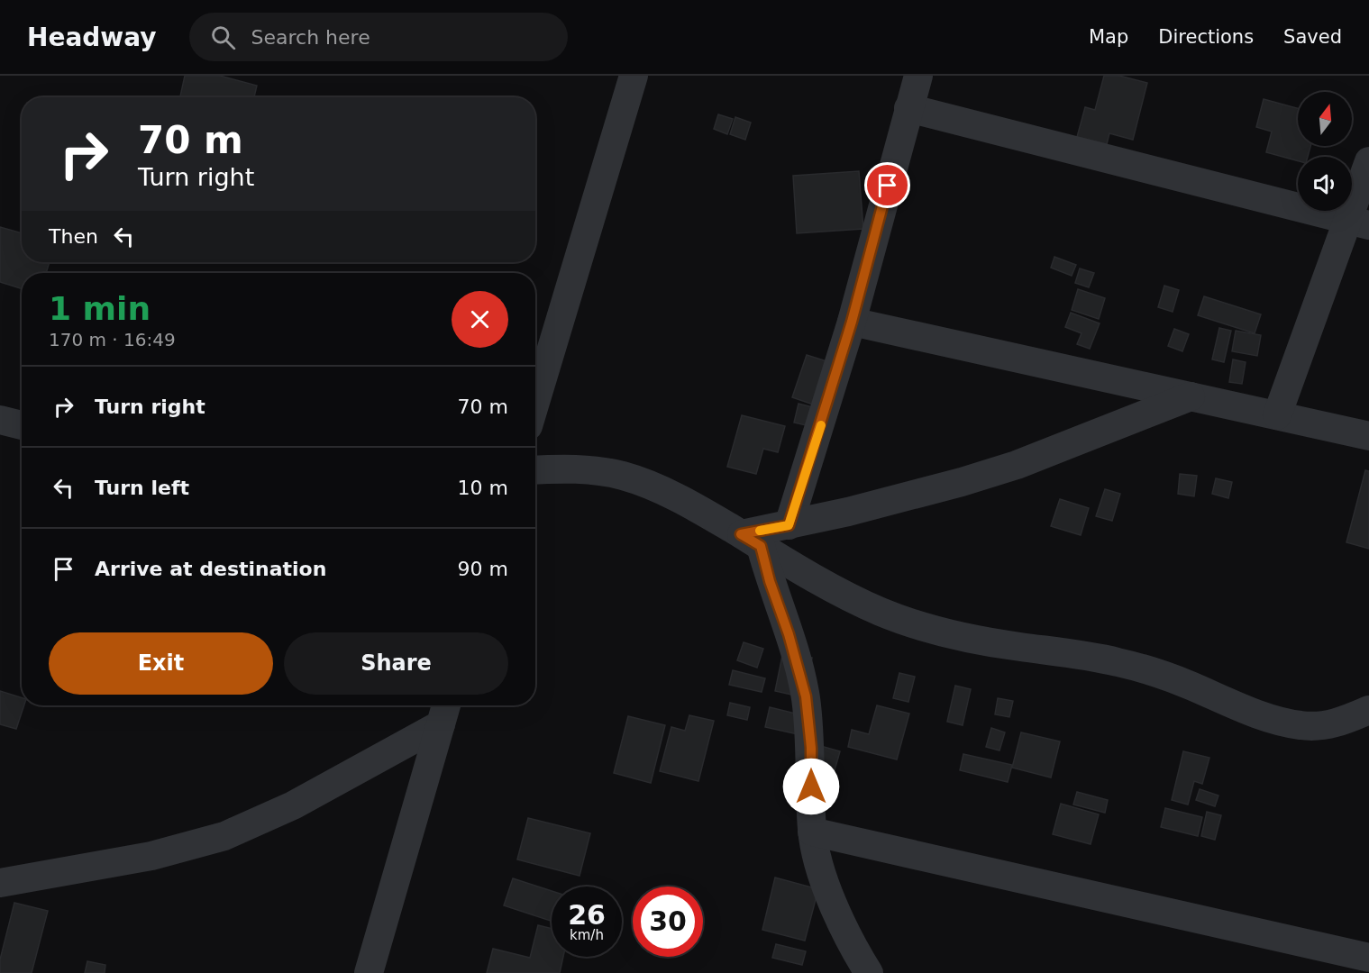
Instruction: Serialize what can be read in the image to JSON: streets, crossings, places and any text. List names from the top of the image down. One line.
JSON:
{"north":"top","page":{"header":"Headway","search":"Search here","nav":["Map","Directions","Saved"],"turn":["70 m","Turn right"],"then":"Then","heading":["1 min","170 m · 16:49"],"list":[{"name":"Turn right","value":"70 m"},{"name":"Turn left","value":"10 m"},{"name":"Arrive at destination","value":"90 m"}],"buttons":["Exit","Share"],"speed":"26 km/h","limit":"30"}}
